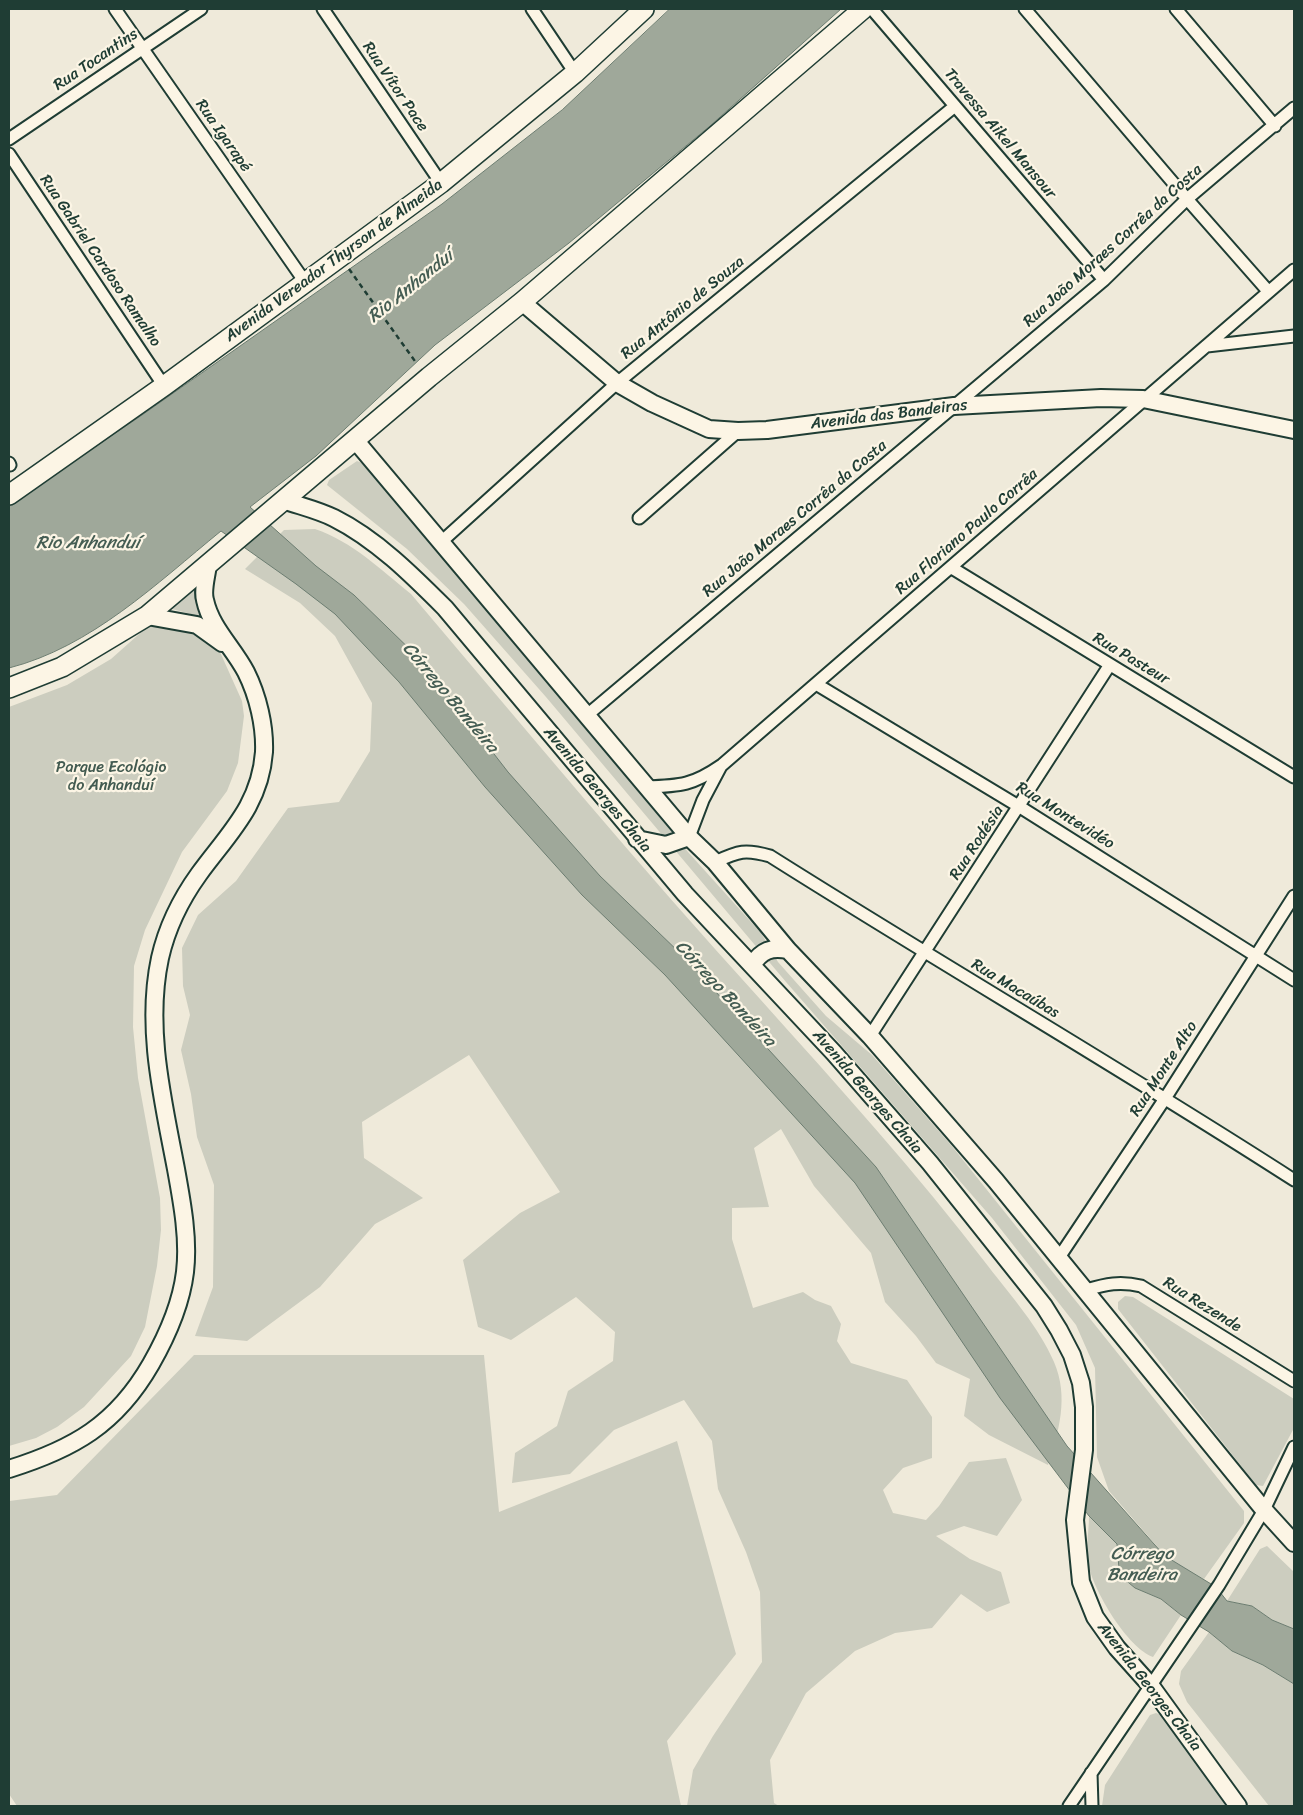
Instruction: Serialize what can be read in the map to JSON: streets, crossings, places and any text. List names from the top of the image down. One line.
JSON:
{"streets":{"main road":["Avenida Vereador Thyrson de Almeida","Avenida das Bandeiras","Avenida Georges Chaia"],"street":["Rua Tocantins","Rua Vítor Pace","Travessa Aikel Mansour","Rua Igarapé","Rua João Moraes Corrêa da Costa","Rua Gabriel Cardoso Ramalho","Rua Antônio de Souza","Rua Floriano Paulo Corrêa","Rua Pasteur","Rua Montevidéo","Rua Rodésia","Rua Macaúbas","Rua Monte Alto","Rua Rezende"]},"crossings":[["Rua Tocantins","Rua Igarapé"],["Rua Vítor Pace","Avenida Vereador Thyrson de Almeida"],["Travessa Aikel Mansour","Rua João Moraes Corrêa da Costa"],["Travessa Aikel Mansour","Rua Antônio de Souza"],["Rua Igarapé","Avenida Vereador Thyrson de Almeida"],["Rua João Moraes Corrêa da Costa","Avenida das Bandeiras"],["Rua Gabriel Cardoso Ramalho","Avenida Vereador Thyrson de Almeida"],["Rua Antônio de Souza","Avenida das Bandeiras"],["Avenida das Bandeiras","Rua Floriano Paulo Corrêa"],["Rua Floriano Paulo Corrêa","Rua Pasteur"],["Rua Floriano Paulo Corrêa","Rua Montevidéo"],["Rua Pasteur","Rua Rodésia"],["Rua Montevidéo","Rua Rodésia"],["Rua Montevidéo","Rua Monte Alto"],["Rua Rodésia","Rua Macaúbas"],["Rua Macaúbas","Rua Monte Alto"]],"water":["Rio Anhanduí","Córrego Bandeira"],"parks":["Parque Ecológio do Anhanduí"]}
